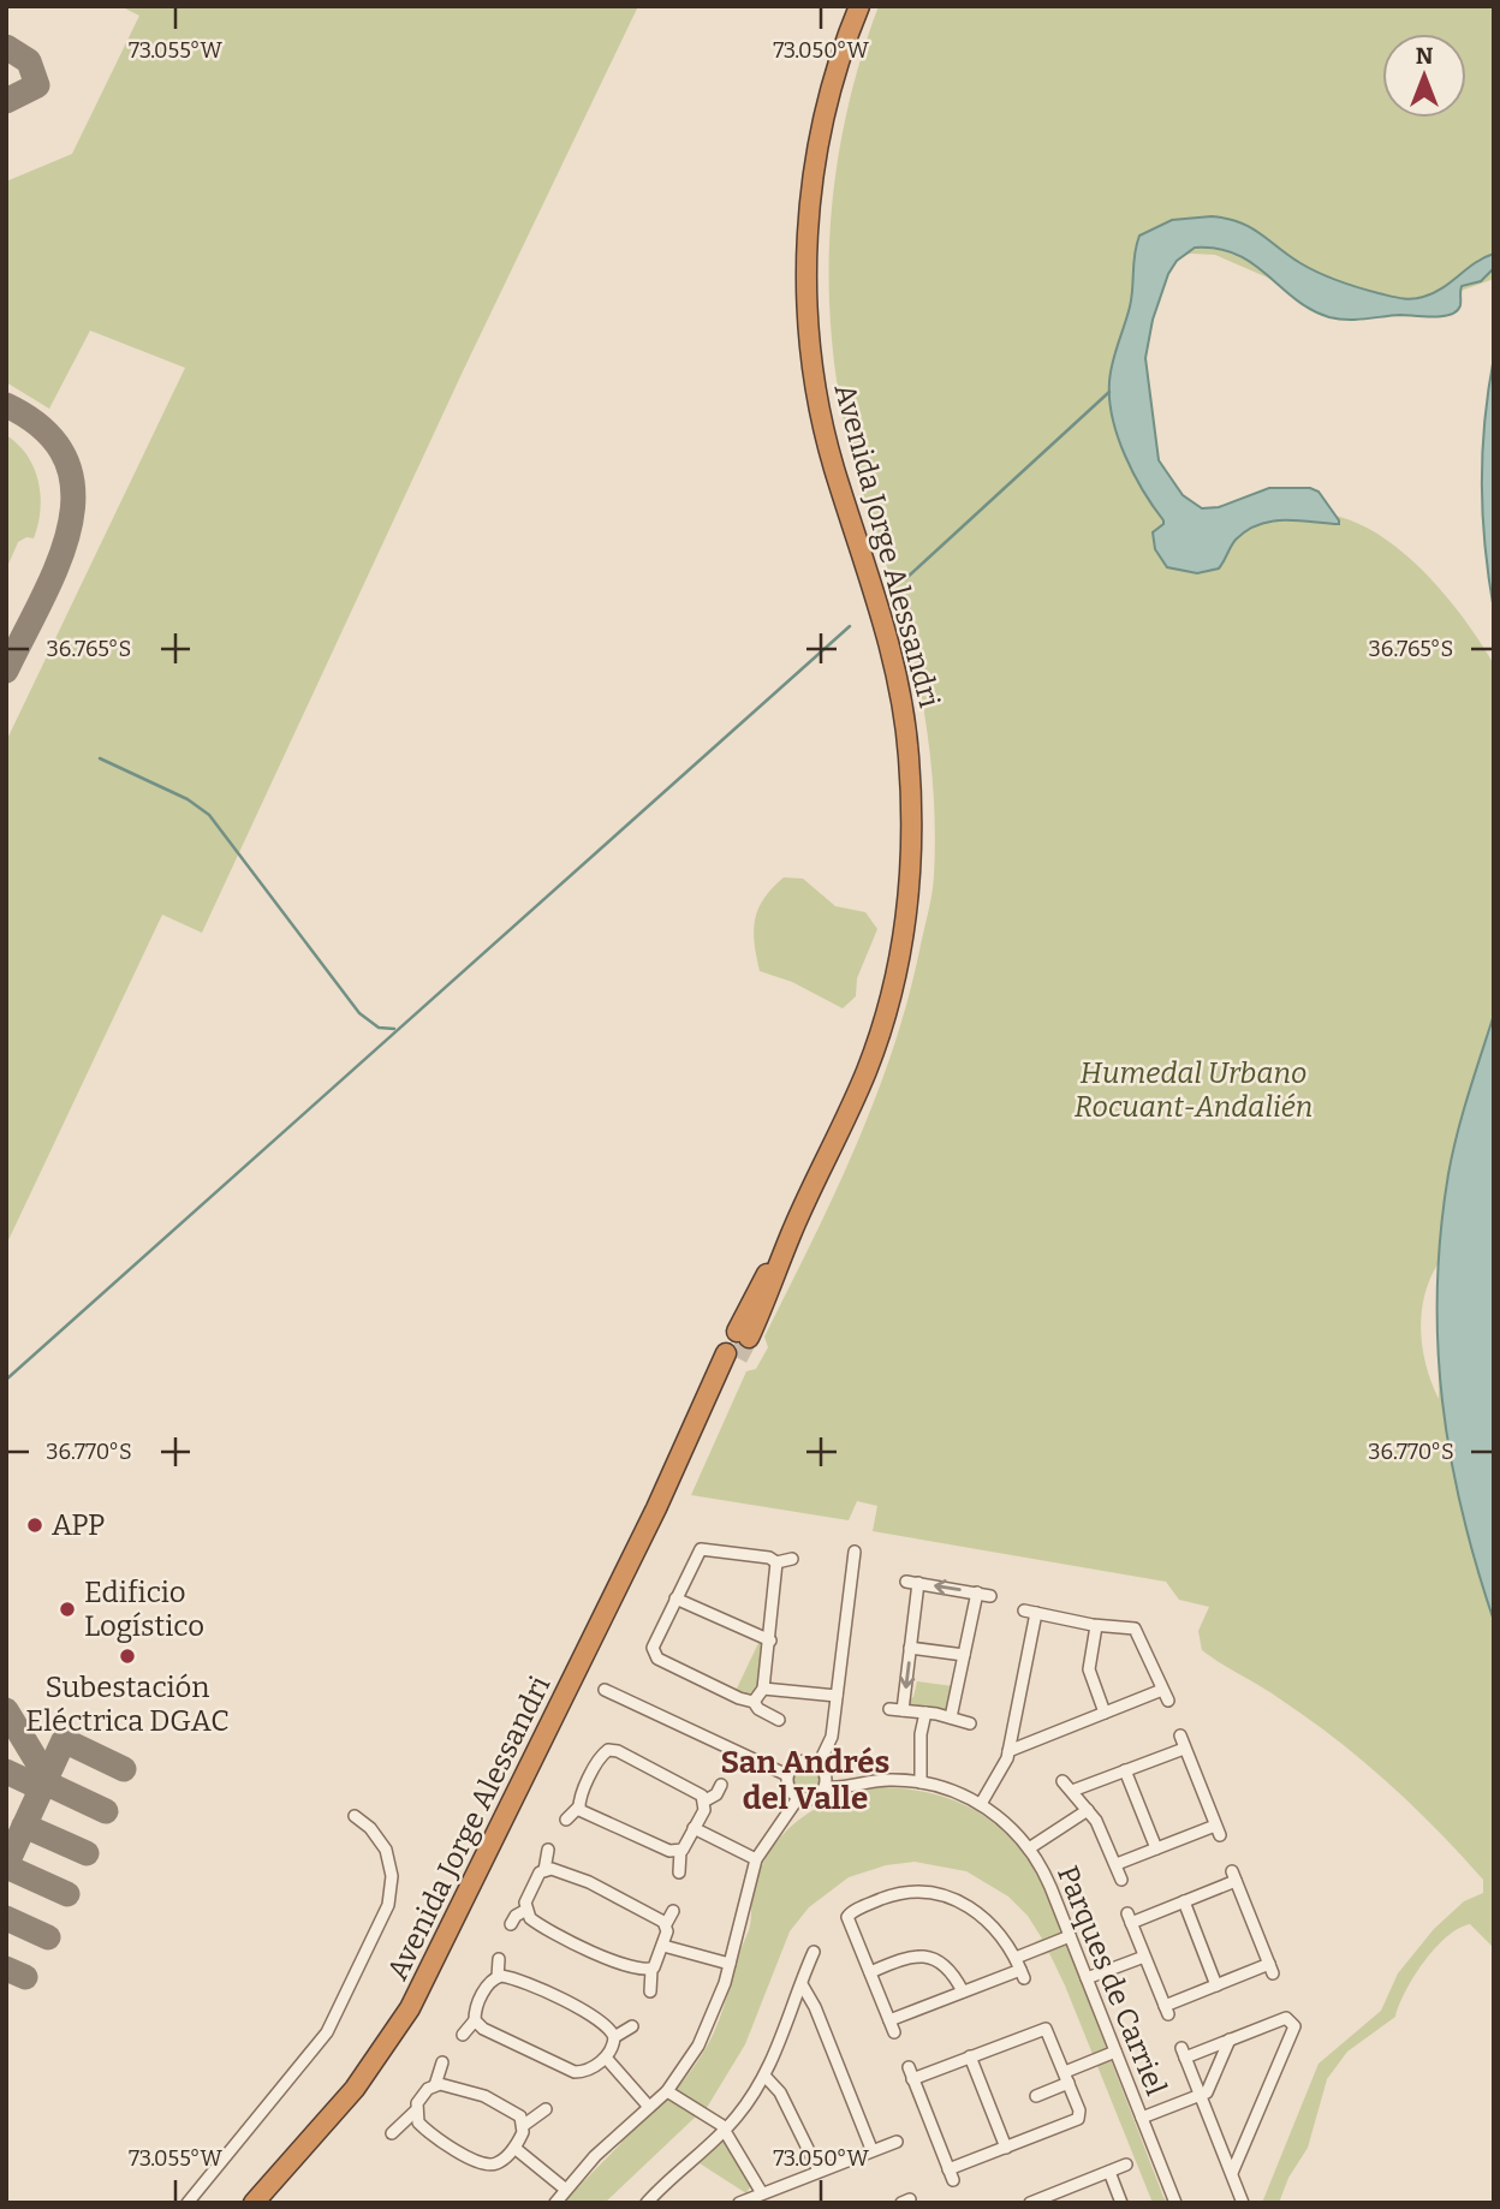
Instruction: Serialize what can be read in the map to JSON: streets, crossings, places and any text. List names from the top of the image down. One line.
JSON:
{"streets":{"highway":["Avenida Jorge Alessandri"],"street":["Parques de Carriel"]},"districts":["San Andrés del Valle"],"parks":["Humedal Urbano Rocuant-Andalién"],"places":["APP","Edificio Logístico","Subestación Eléctrica DGAC"],"north":"top","coordinates":["73.055°W","73.050°W","36.765°S","36.770°S"]}
